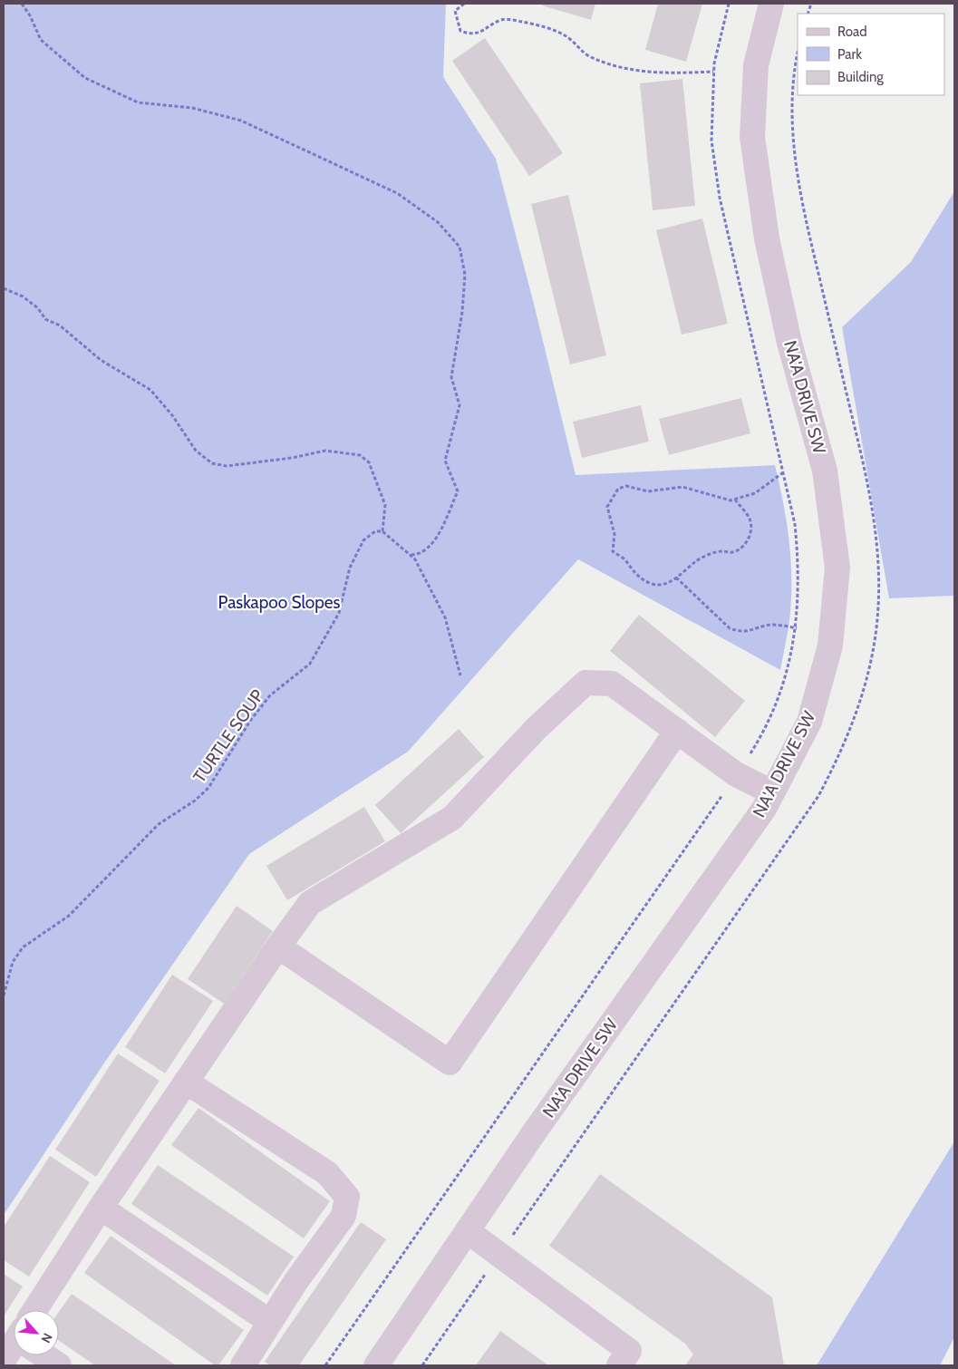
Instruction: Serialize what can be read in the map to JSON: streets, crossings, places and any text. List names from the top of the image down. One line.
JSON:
{"streets":{"street":["NA'A DRIVE SW"],"path":["TURTLE SOUP"]},"parks":["Paskapoo Slopes"],"legend":["Road","Park","Building"],"north":"bottom right"}
